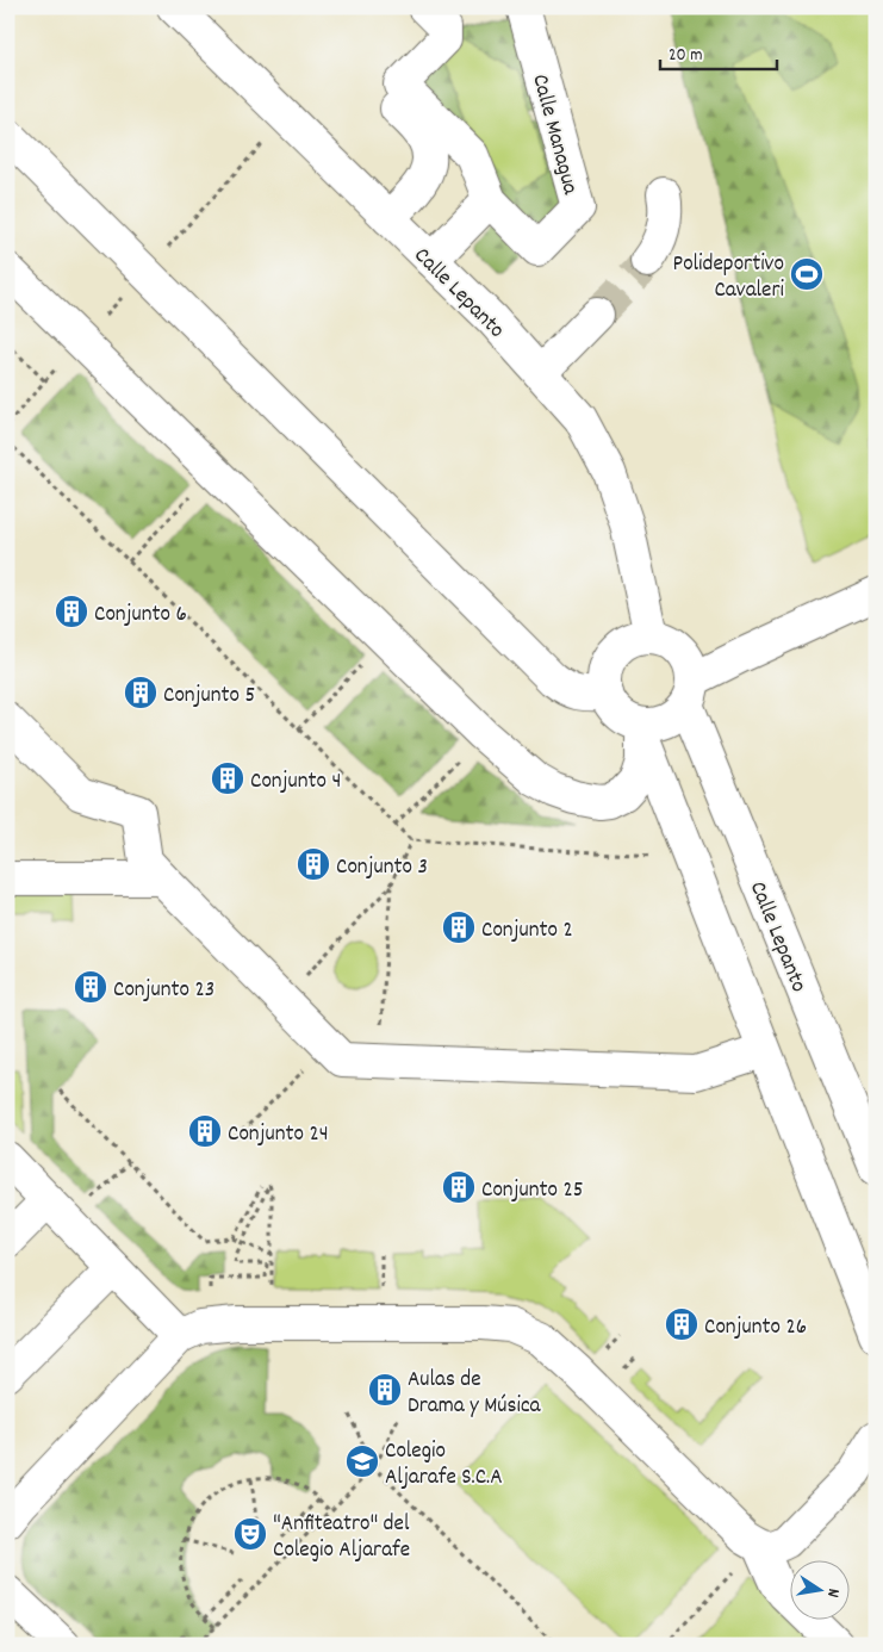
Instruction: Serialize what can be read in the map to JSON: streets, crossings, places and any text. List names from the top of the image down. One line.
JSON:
{"streets":{"street":["Calle Managua","Calle Lepanto"]},"places":{"sports":["Polideportivo Cavaleri"],"building":["Conjunto 6","Conjunto 5","Conjunto 4","Conjunto 3","Conjunto 2","Conjunto 23","Conjunto 24","Conjunto 25","Conjunto 26","Aulas de Drama y Música"],"school or university":["Colegio Aljarafe S.C.A"],"theatre":["\"Anfiteatro\" del Colegio Aljarafe"]},"scale_bar":"20 m","north":"right"}
